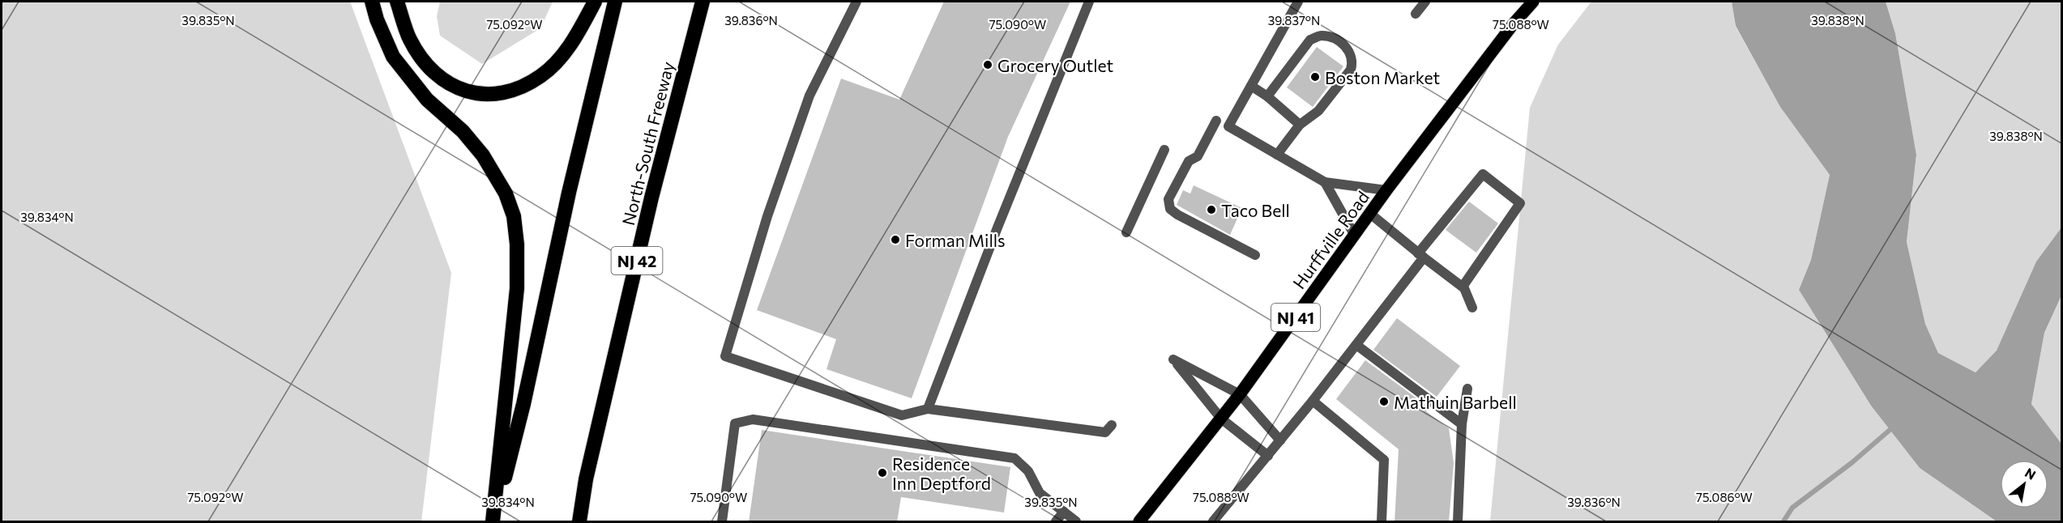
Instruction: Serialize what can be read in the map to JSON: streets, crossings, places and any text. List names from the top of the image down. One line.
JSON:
{"streets":{"highway":["North-South Freeway","NJ 42"],"main road":["Hurffville Road","NJ 41"]},"places":["Grocery Outlet","Boston Market","Taco Bell","Forman Mills","Mathuin Barbell","Residence Inn Deptford"],"north":"top right","coordinates":["39.835°N","39.836°N","39.837°N","39.838°N","75.092°W","75.090°W","75.088°W","39.834°N","75.086°W"]}
